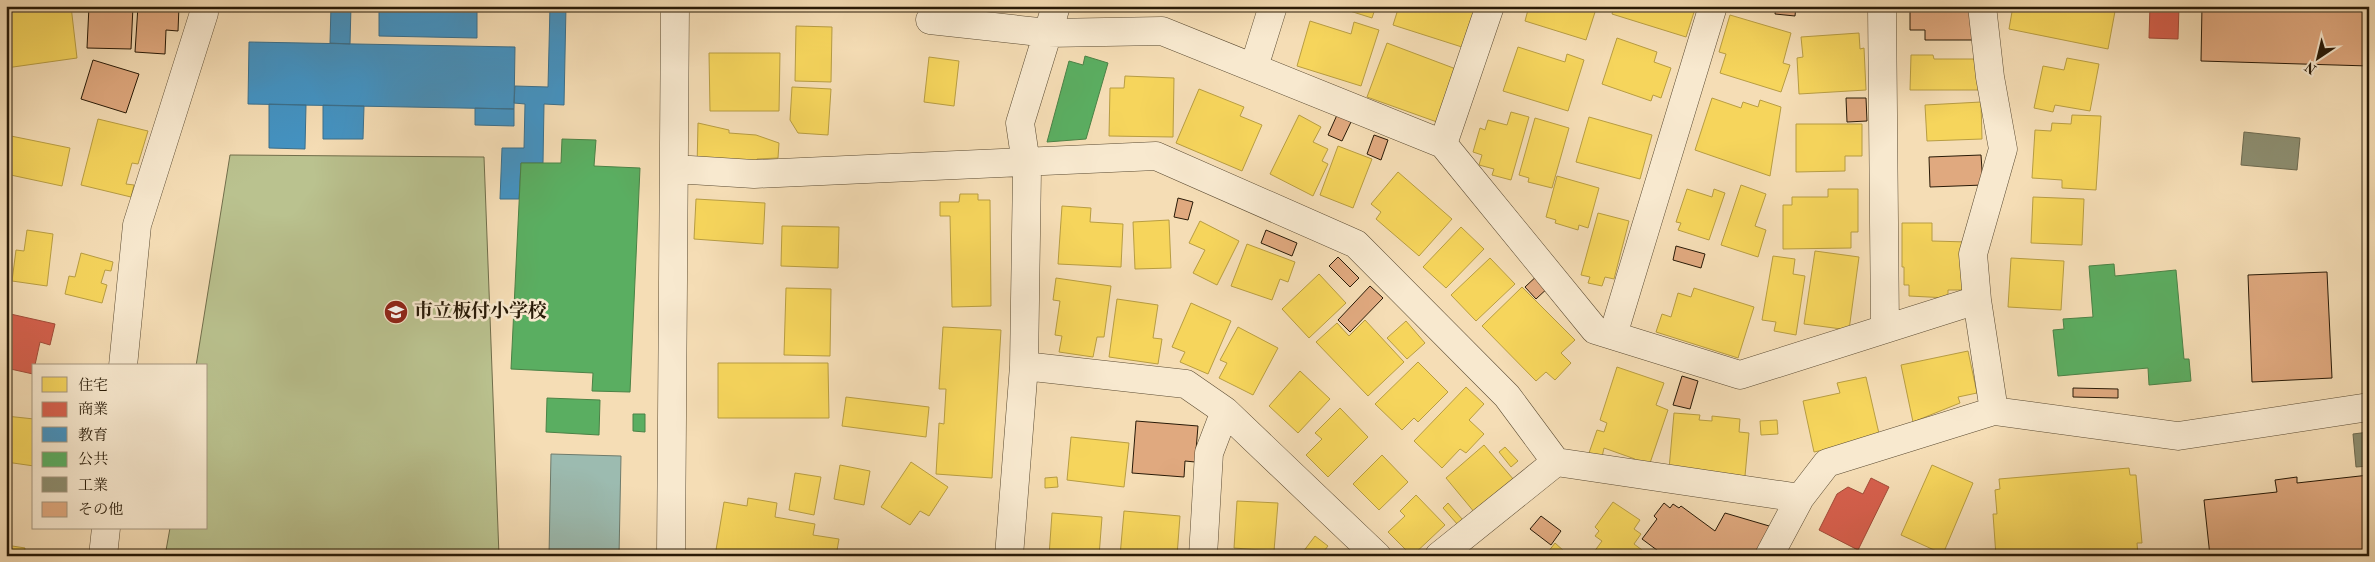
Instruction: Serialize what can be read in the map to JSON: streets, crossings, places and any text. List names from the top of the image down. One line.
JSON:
{"places":{"school or university":["市立板付小学校"]},"legend":["住宅","商業","教育","公共","工業","その他"],"north":"bottom left"}
